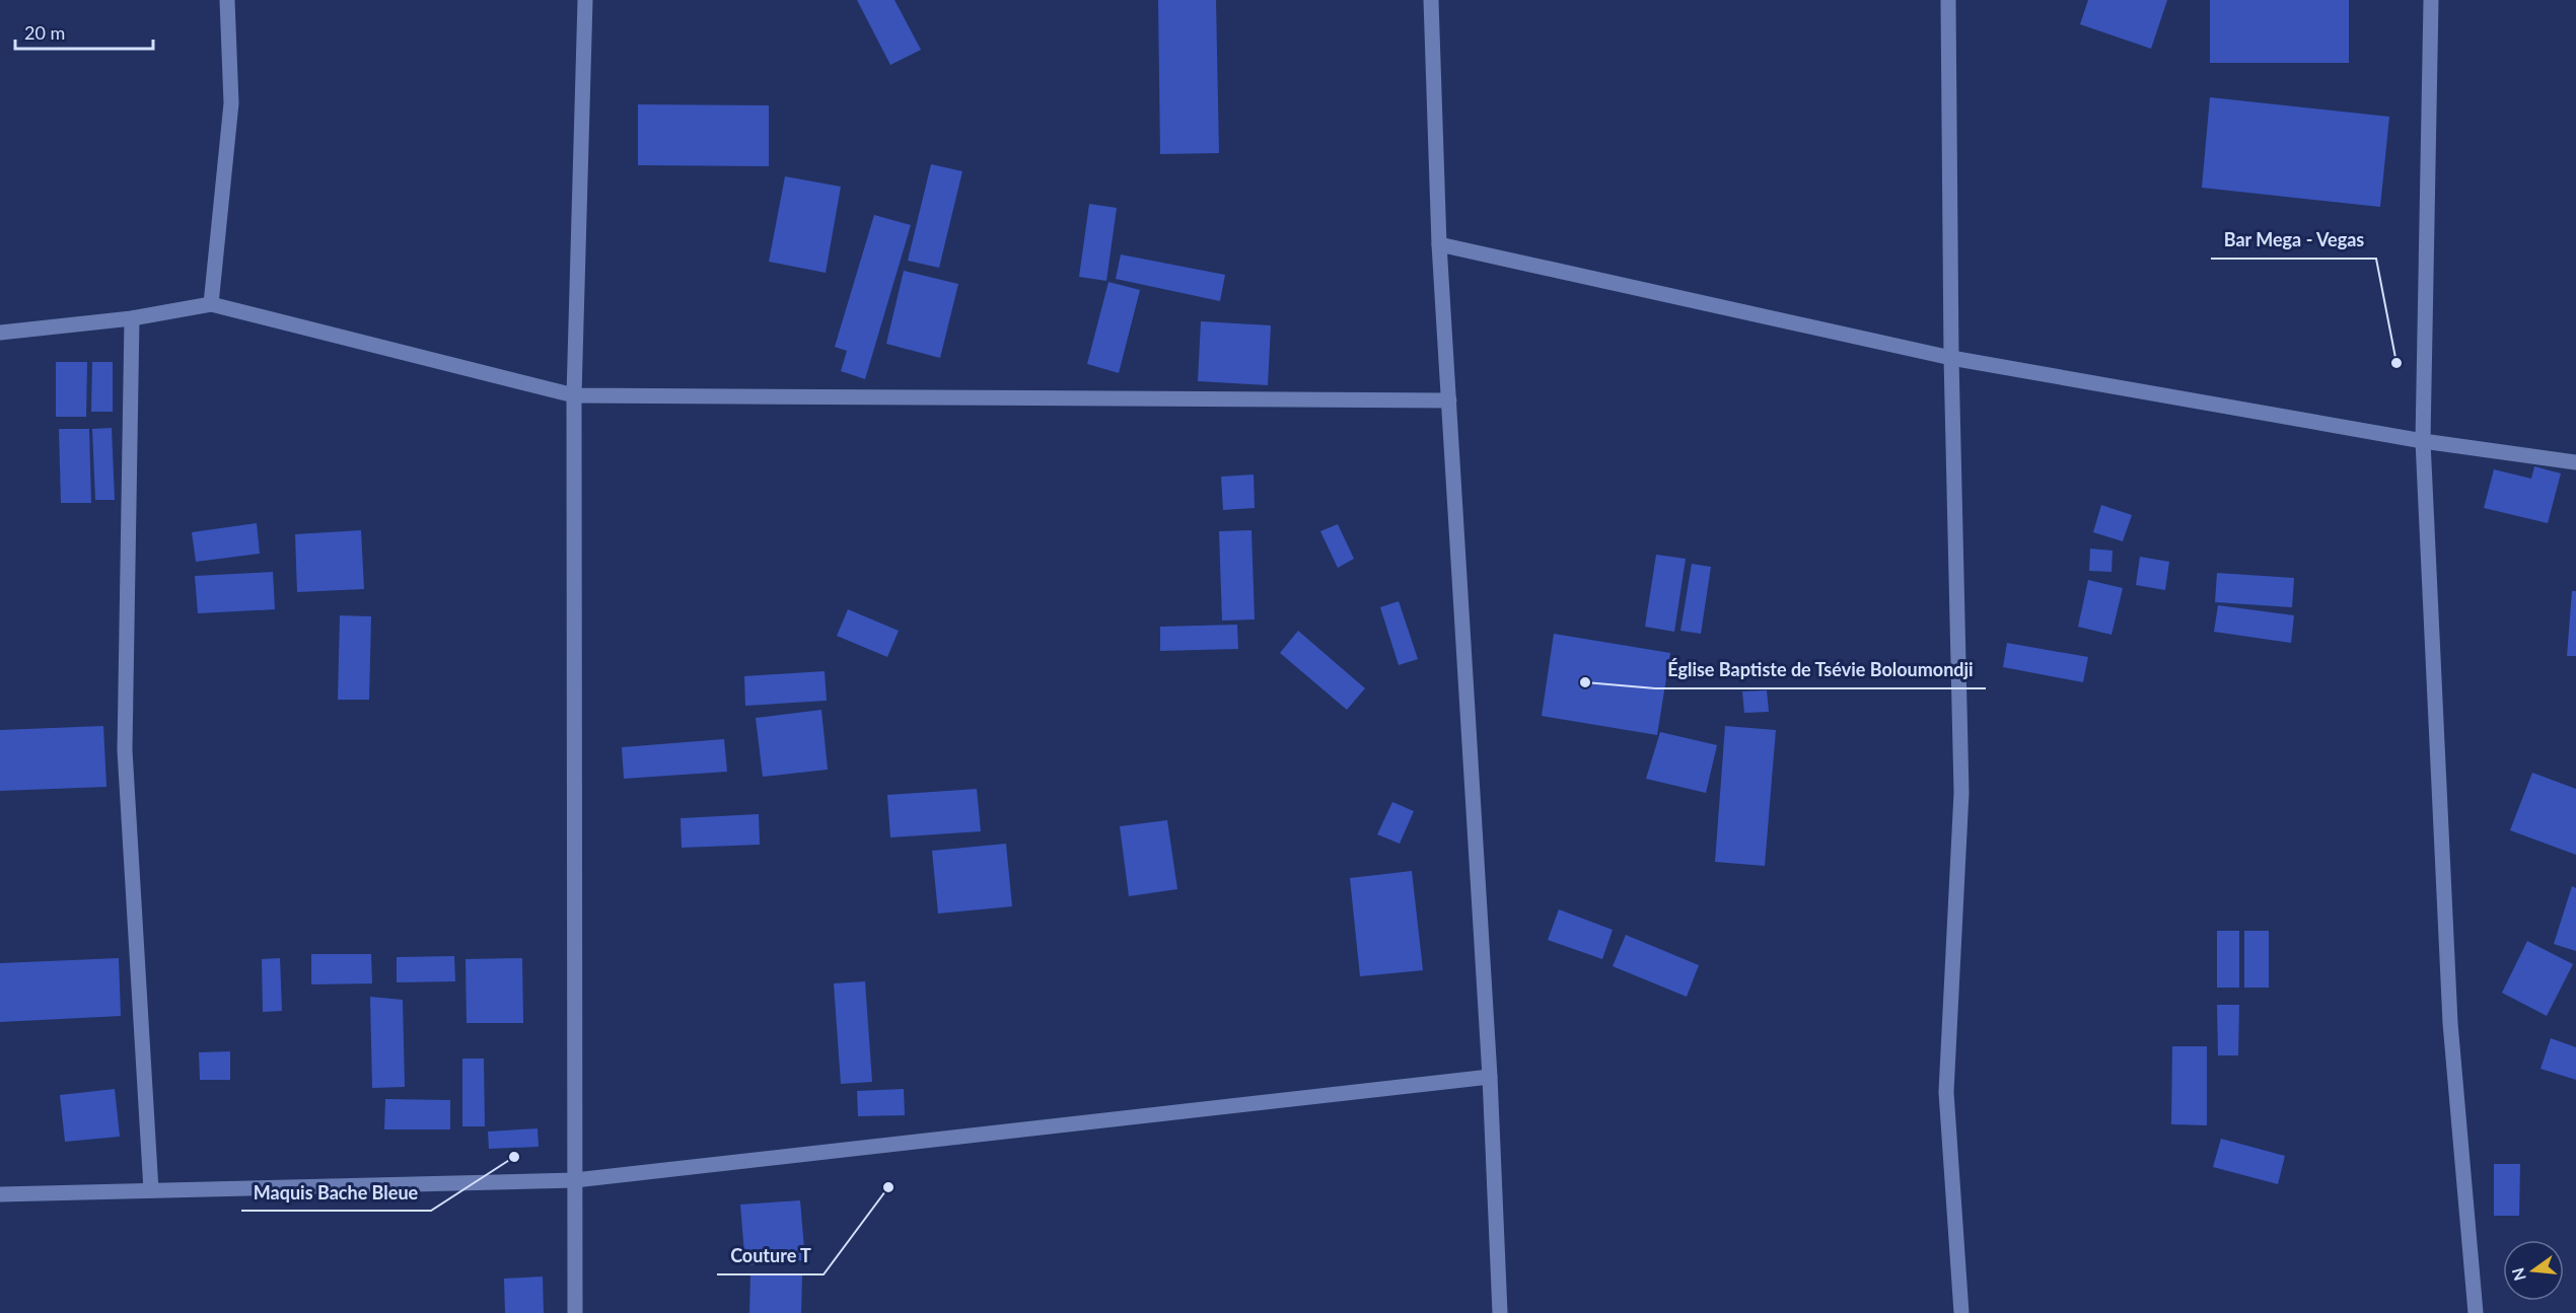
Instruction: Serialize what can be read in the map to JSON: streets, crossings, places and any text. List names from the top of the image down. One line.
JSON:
{"places":["Bar Mega - Vegas","Église Baptiste de Tsévie Boloumondji","Maquis Bache Bleue","Couture T"],"scale_bar":"20 m","north":"left"}
